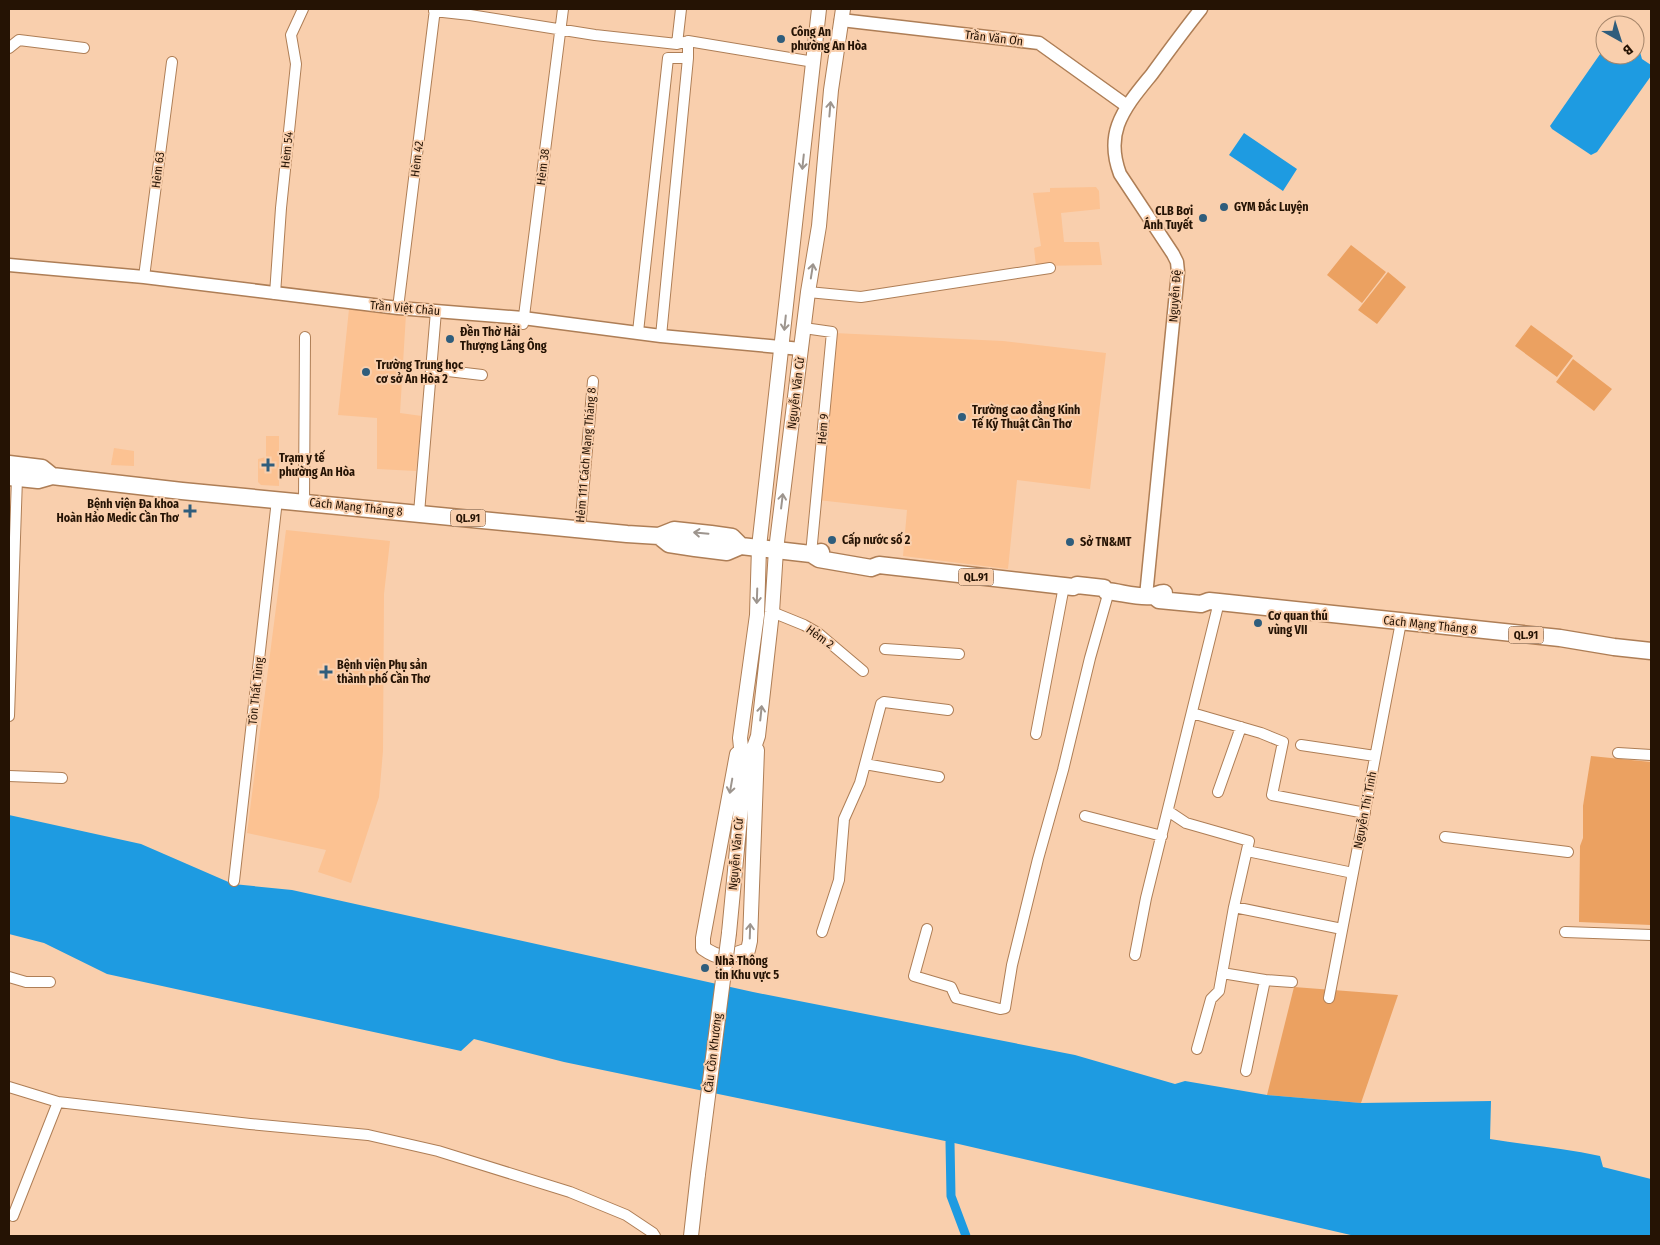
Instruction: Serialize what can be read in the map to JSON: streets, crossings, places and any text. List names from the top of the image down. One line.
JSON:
{"streets":{"highway":["Cách Mạng Tháng 8","QL.91"],"main road":["Nguyễn Văn Cừ","Cầu Cồn Khương"],"street":["Trần Văn Ơn","Hèm 54","Hèm 42","Hèm 38","Hèm 63","Nguyễn Đệ","Trần Việt Châu","Hẻm 9","Hẻm 111 Cách Mạng Tháng 8","Hẻm 2","Tôn Thất Tùng","Nguyễn Thị Tính"]},"crossings":[["Trần Văn Ơn","Nguyễn Đệ"],["Trần Văn Ơn","Nguyễn Văn Cừ"],["Hèm 54","Trần Việt Châu"],["Hèm 42","Trần Việt Châu"],["Hèm 38","Trần Việt Châu"],["Hèm 63","Trần Việt Châu"],["Nguyễn Đệ","Cách Mạng Tháng 8"],["Trần Việt Châu","Nguyễn Văn Cừ"],["Nguyễn Văn Cừ","Hẻm 9"],["Nguyễn Văn Cừ","Cách Mạng Tháng 8"],["Nguyễn Văn Cừ","Hẻm 2"],["Nguyễn Văn Cừ","Cầu Cồn Khương"],["Hẻm 9","Cách Mạng Tháng 8"],["Hẻm 111 Cách Mạng Tháng 8","Cách Mạng Tháng 8"],["Cách Mạng Tháng 8","Tôn Thất Tùng"],["Cách Mạng Tháng 8","Nguyễn Thị Tính"]],"places":{"other":["Công An phường An Hòa","GYM Đắc Luyện","CLB Bơi Ánh Tuyết","Đền Thờ Hải Thượng Lãng Ông","Trường Trung học cơ sở An Hòa 2","Trường cao đẳng Kinh Tế Kỹ Thuật Cần Thơ","Cấp nước số 2","Sở TN&MT","Cơ quan thú vùng VII","Nhà Thông tin Khu vực 5"],"health":["Trạm y tế phường An Hòa","Bệnh viện Đa khoa Hoàn Hảo Medic Cần Thơ","Bệnh viện Phụ sản thành phố Cần Thơ"]},"north":"bottom right"}
